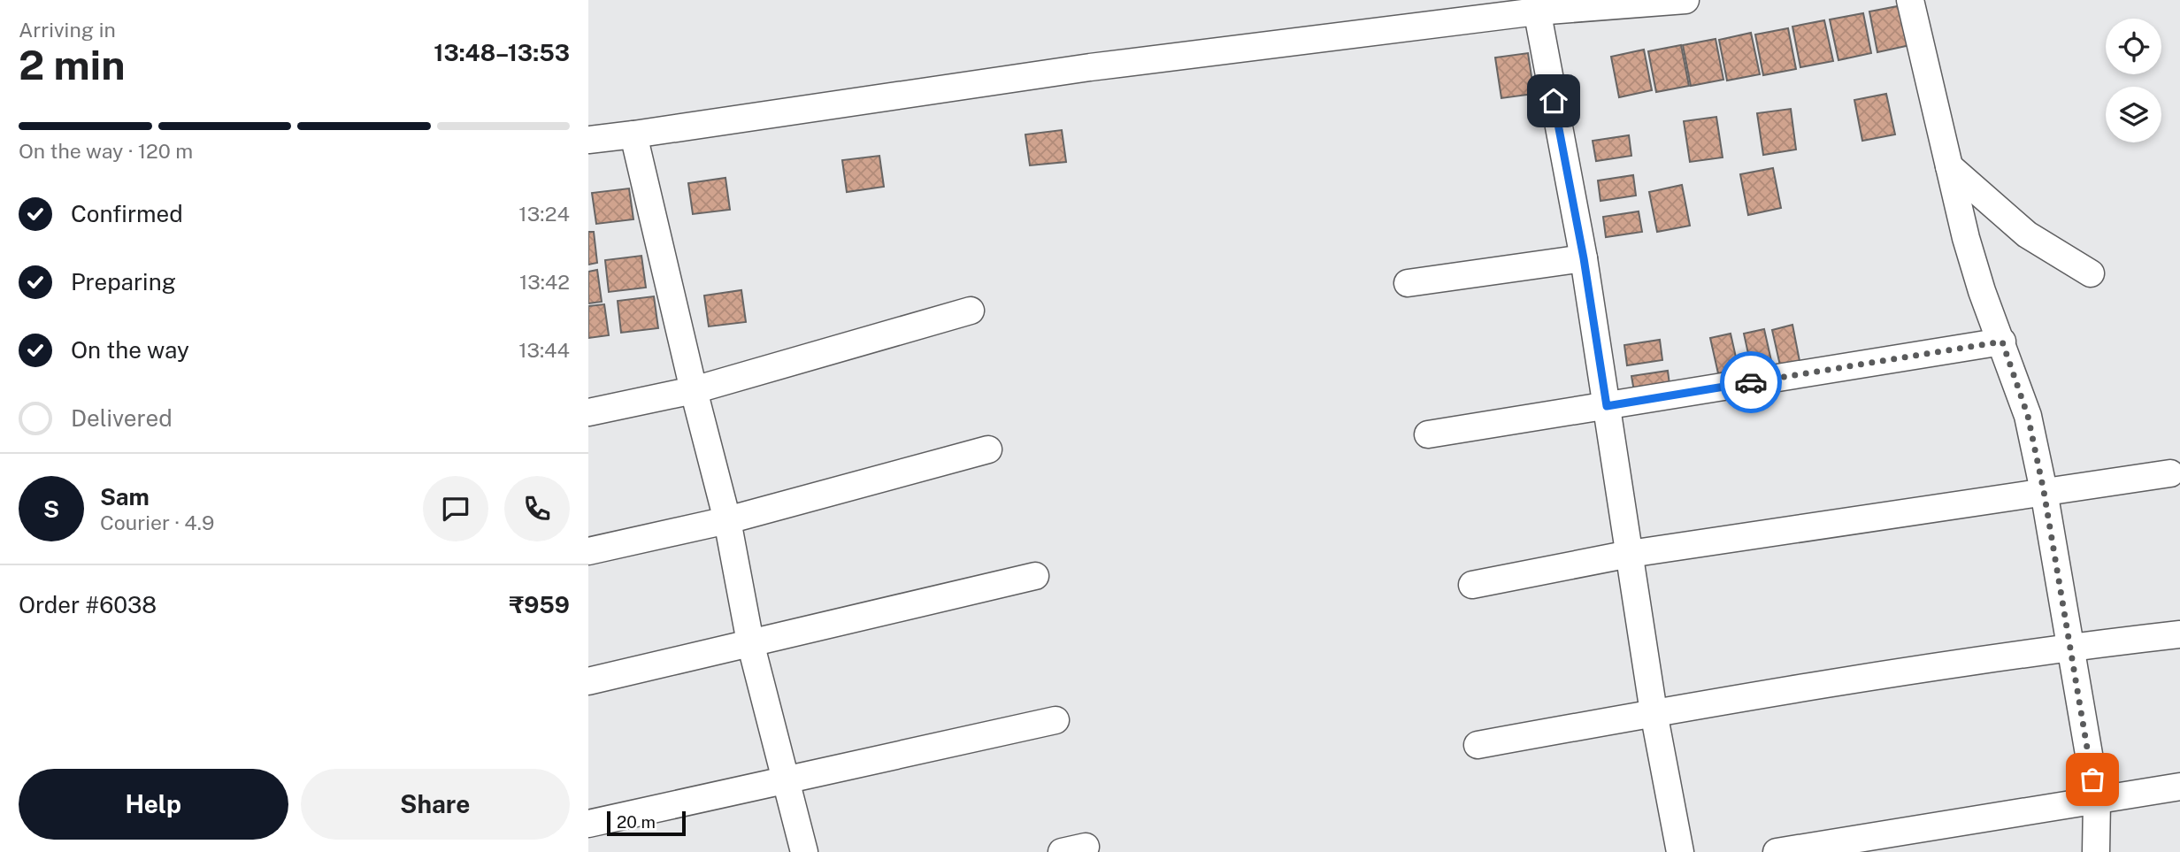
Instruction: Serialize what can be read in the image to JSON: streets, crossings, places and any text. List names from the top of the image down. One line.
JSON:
{"scale_bar":"20 m","page":{"heading":["2 min","Arriving in","13:48–13:53"],"panel":["Sam","Courier · 4.9","Order #6038","₹959"],"bar":"On the way · 120 m","list":[["Confirmed","13:24"],["Preparing","13:42"],["On the way","13:44"],"Delivered"],"round":"S","buttons":["Help","Share"],"scale":"20 m"}}
